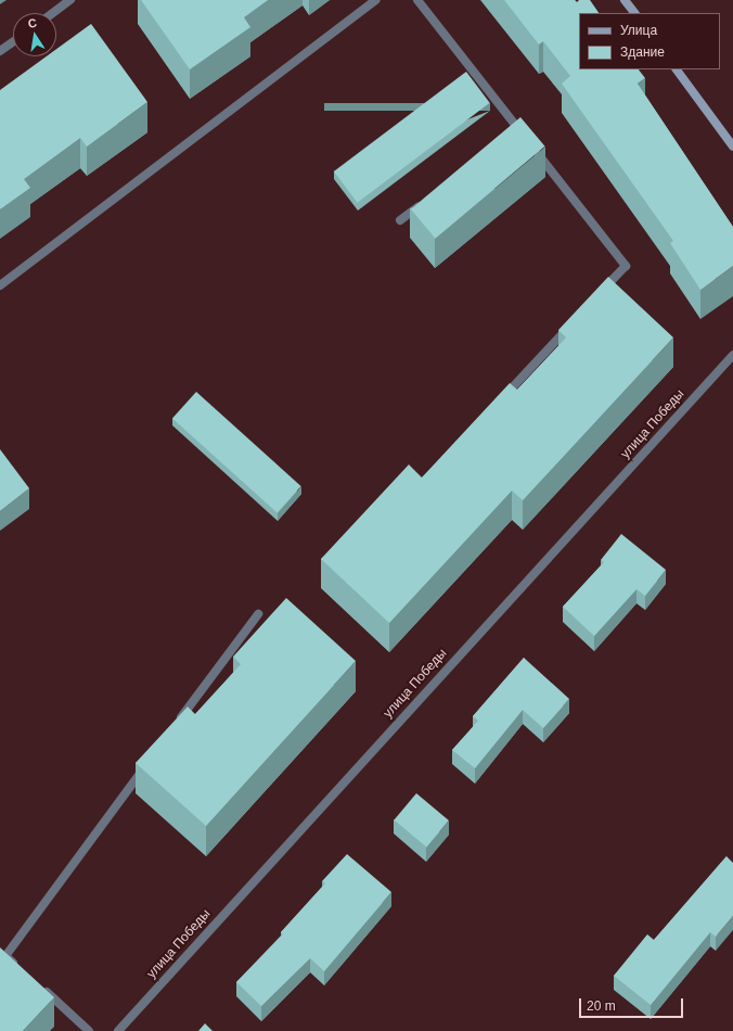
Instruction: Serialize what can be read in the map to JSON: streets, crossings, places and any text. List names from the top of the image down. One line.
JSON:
{"streets":{"street":["улица Победы"]},"legend":["Улица","Здание"],"scale_bar":"20 m","north":"top"}
